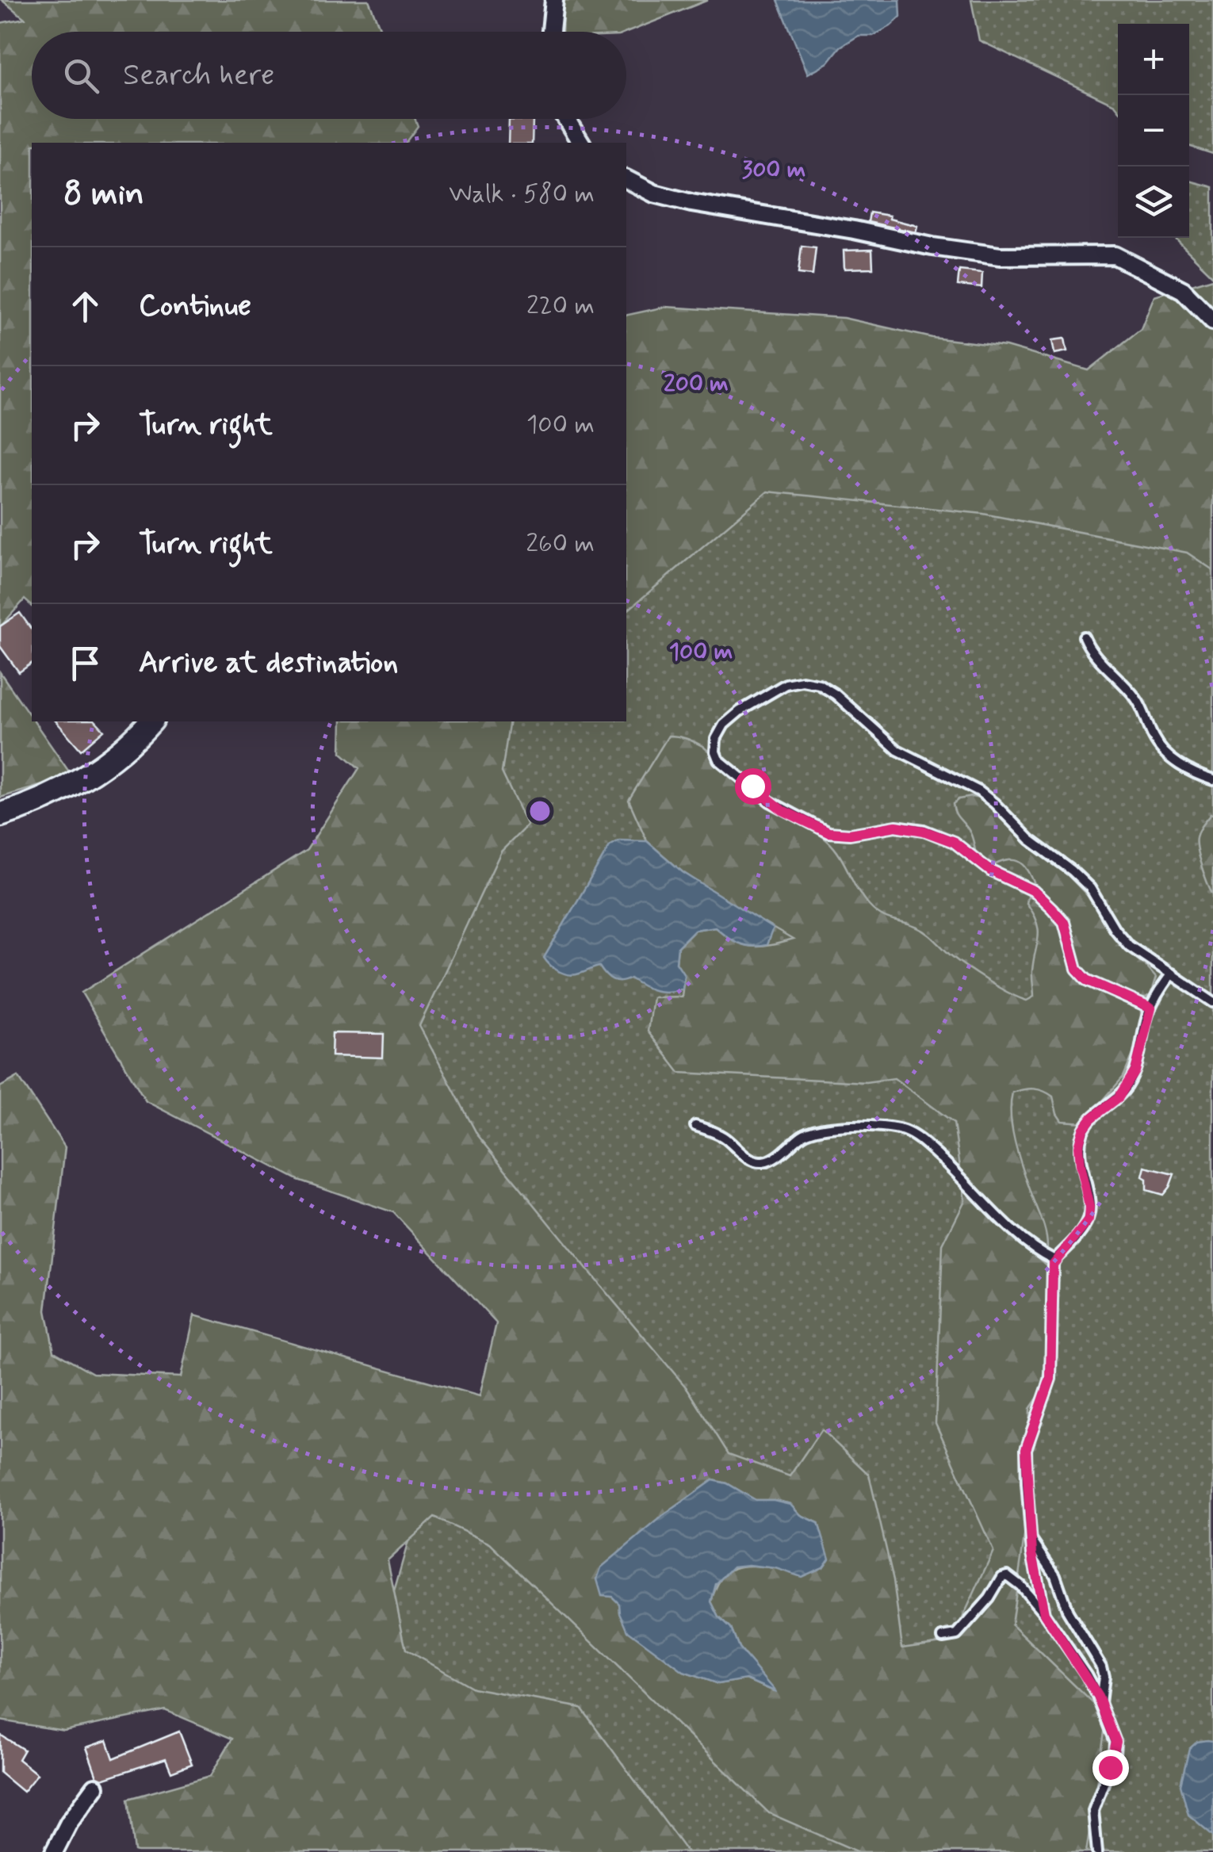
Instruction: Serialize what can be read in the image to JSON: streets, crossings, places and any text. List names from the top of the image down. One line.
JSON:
{"page":{"map_buttons":["+","−"],"search":"Search here","heading":["8 min","Walk · 580 m"],"list":[["Continue","220 m"],["Turn right","100 m"],["Turn right","260 m"],"Arrive at destination"]},"rings":["300 m","200 m","100 m"]}
